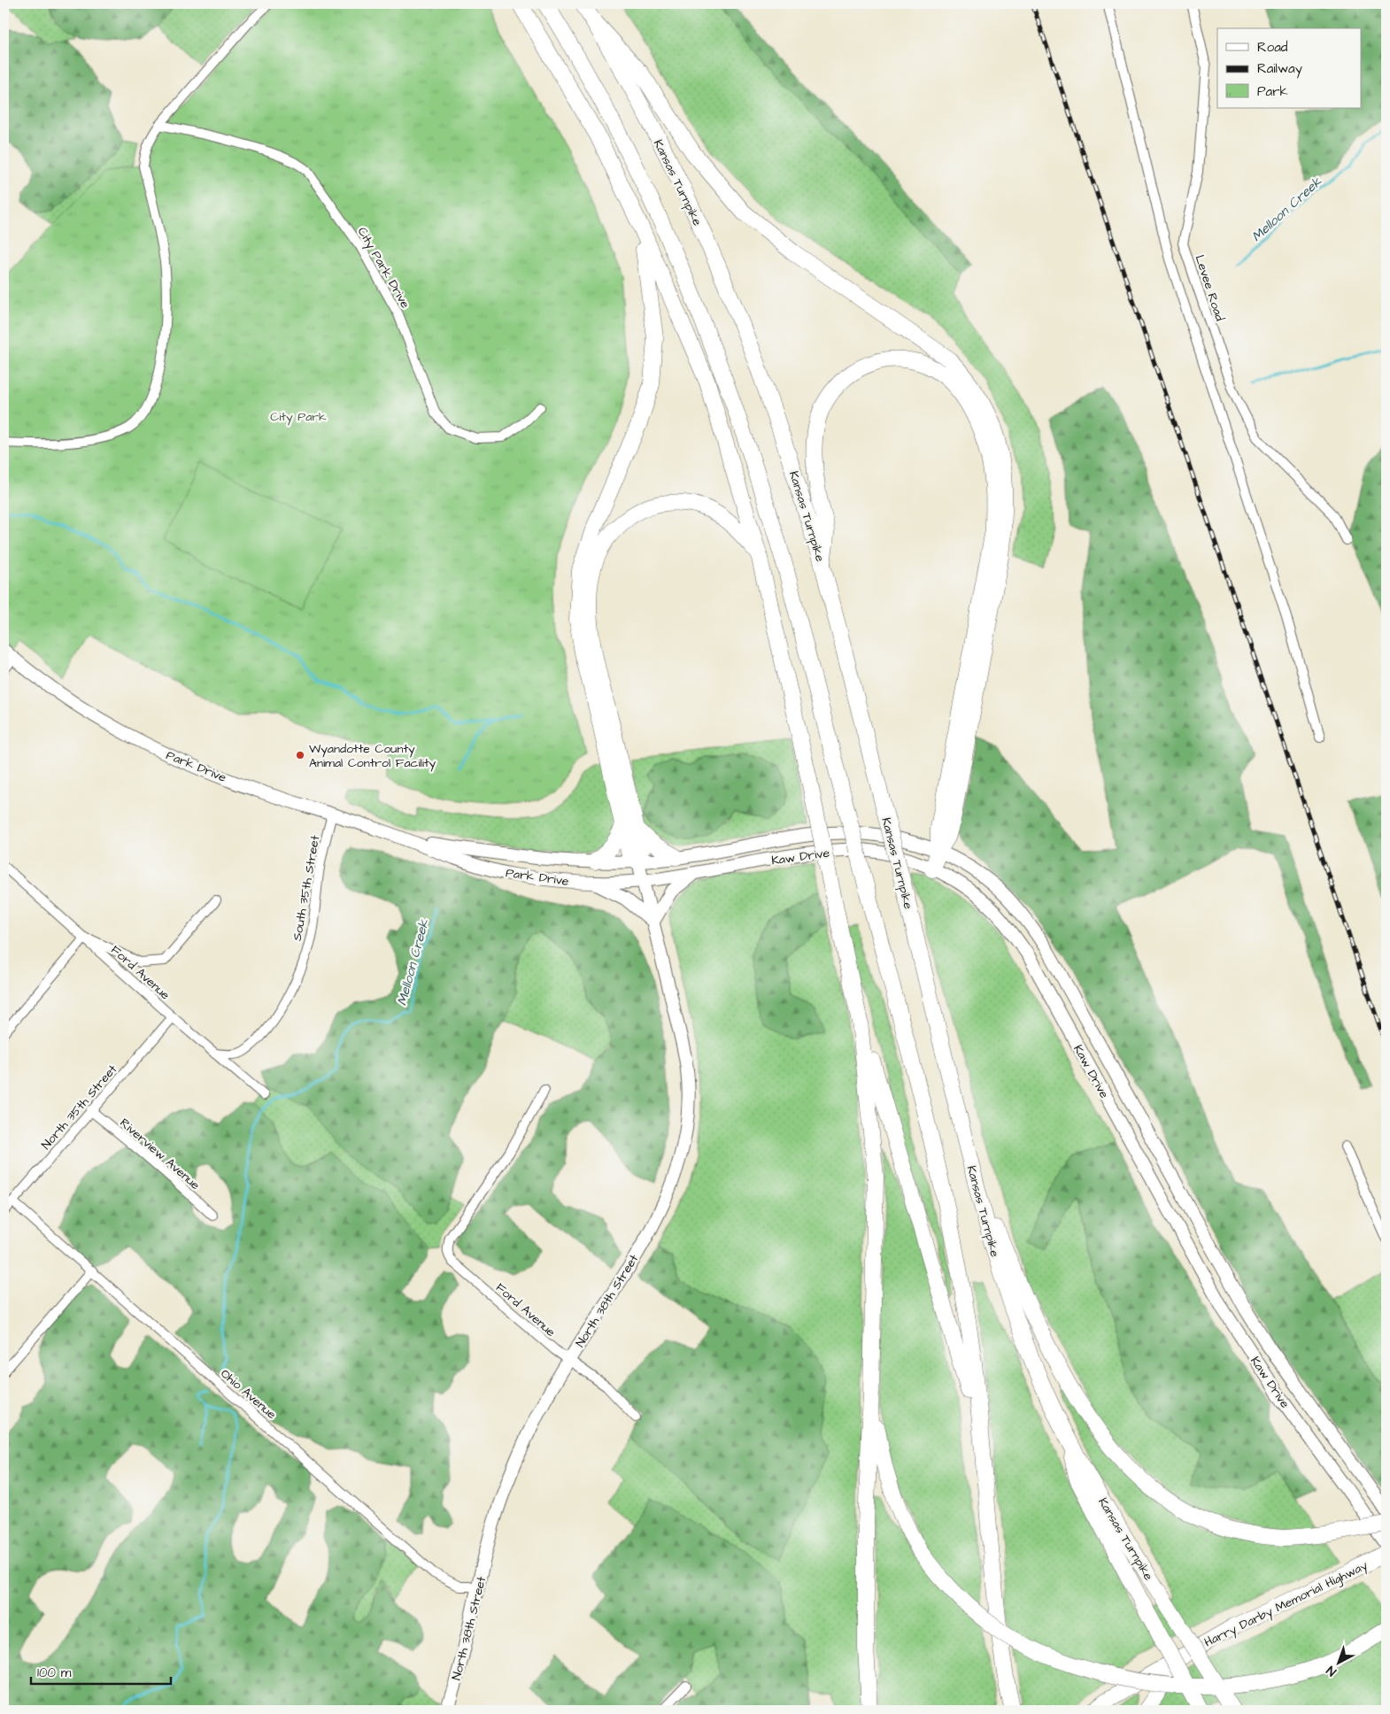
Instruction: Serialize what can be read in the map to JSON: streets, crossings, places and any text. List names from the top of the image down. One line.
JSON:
{"streets":{"highway":["Kansas Turnpike","Harry Darby Memorial Highway"],"main road":["Park Drive","Kaw Drive","North 38th Street"],"street":["City Park Drive","Levee Road","South 35th Street","Ford Avenue","North 35th Street","Riverview Avenue","Ohio Avenue"]},"crossings":[["Park Drive","Kaw Drive"],["Park Drive","South 35th Street"],["Park Drive","North 38th Street"],["Kaw Drive","North 38th Street"],["South 35th Street","Ford Avenue"],["Ford Avenue","North 35th Street"],["Ford Avenue","North 38th Street"],["North 35th Street","Riverview Avenue"],["North 35th Street","Ohio Avenue"],["North 38th Street","Ohio Avenue"]],"water":["Melloon Creek"],"parks":["City Park"],"places":["Wyandotte County Animal Control Facility"],"legend":["Road","Railway","Park"],"scale_bar":"100 m","north":"bottom left"}
